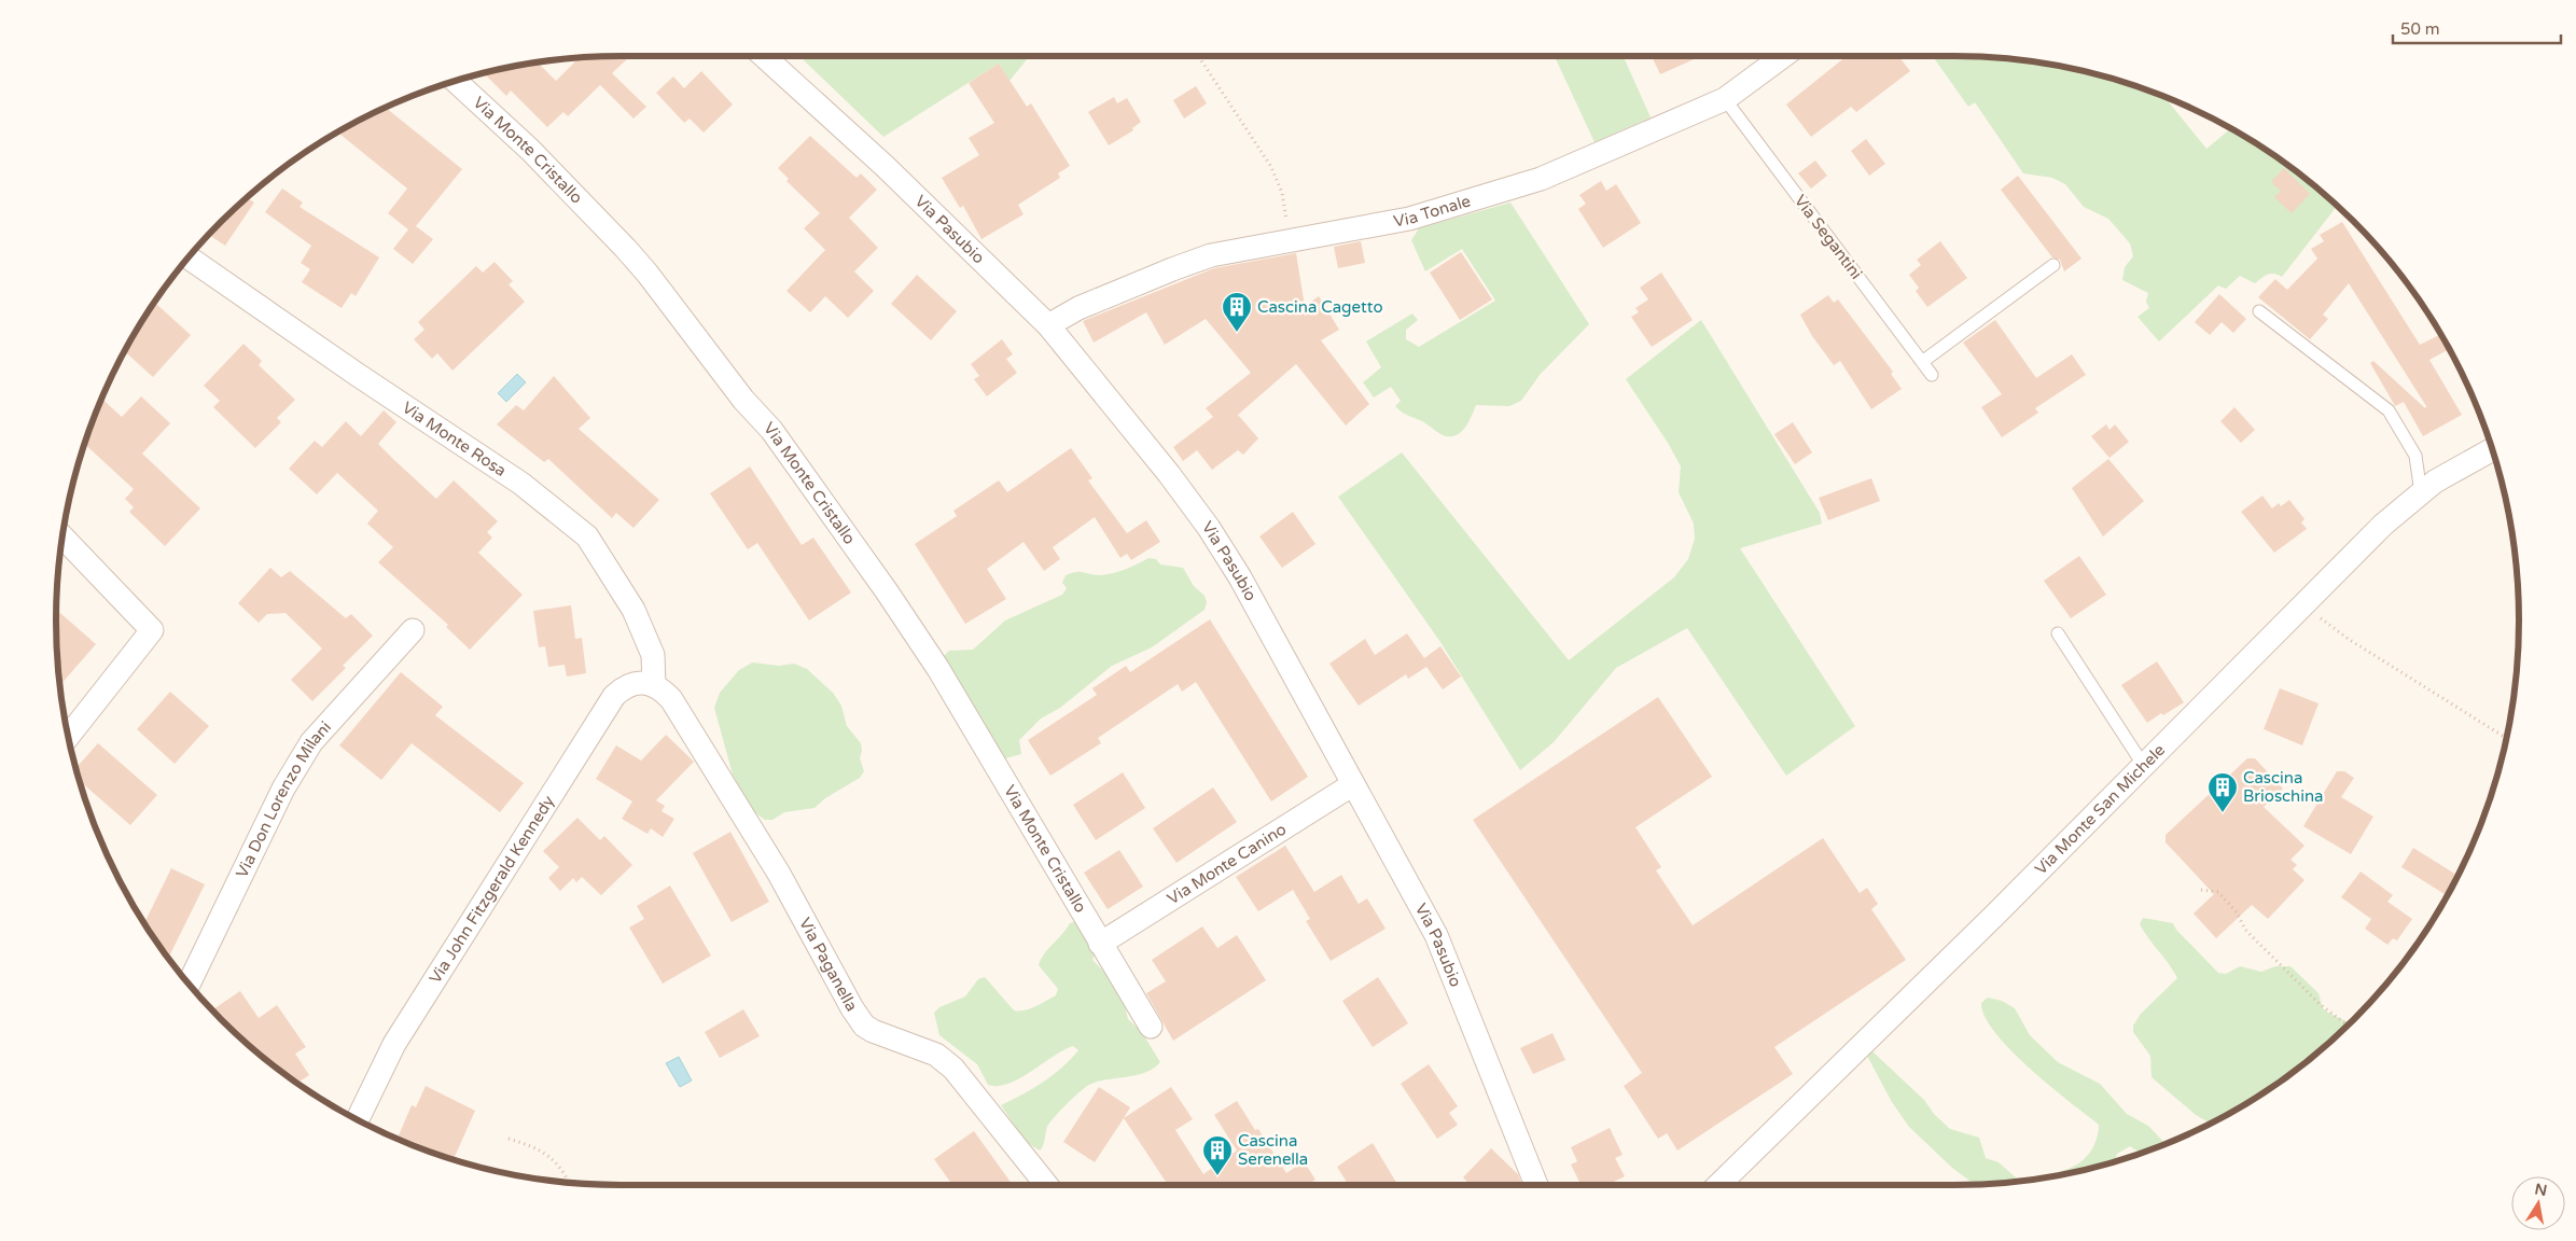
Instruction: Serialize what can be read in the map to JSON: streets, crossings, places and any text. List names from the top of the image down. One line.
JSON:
{"streets":{"street":["Via Monte Cristallo","Via Tonale","Via Pasubio","Via Monte Rosa","Via Don Lorenzo Milani","Via Monte San Michele","Via Monte Canino","Via John Fitzgerald Kennedy","Via Paganella"],"lane":["Via Segantini"]},"crossings":[["Via Monte Cristallo","Via Monte Canino"],["Via Tonale","Via Pasubio"],["Via Tonale","Via Segantini"],["Via Pasubio","Via Monte Canino"],["Via Monte Rosa","Via John Fitzgerald Kennedy"],["Via Monte Rosa","Via Paganella"],["Via John Fitzgerald Kennedy","Via Paganella"]],"places":{"building":["Cascina Cagetto","Cascina Brioschina","Cascina Serenella"]},"scale_bar":"50 m","north":"top"}
